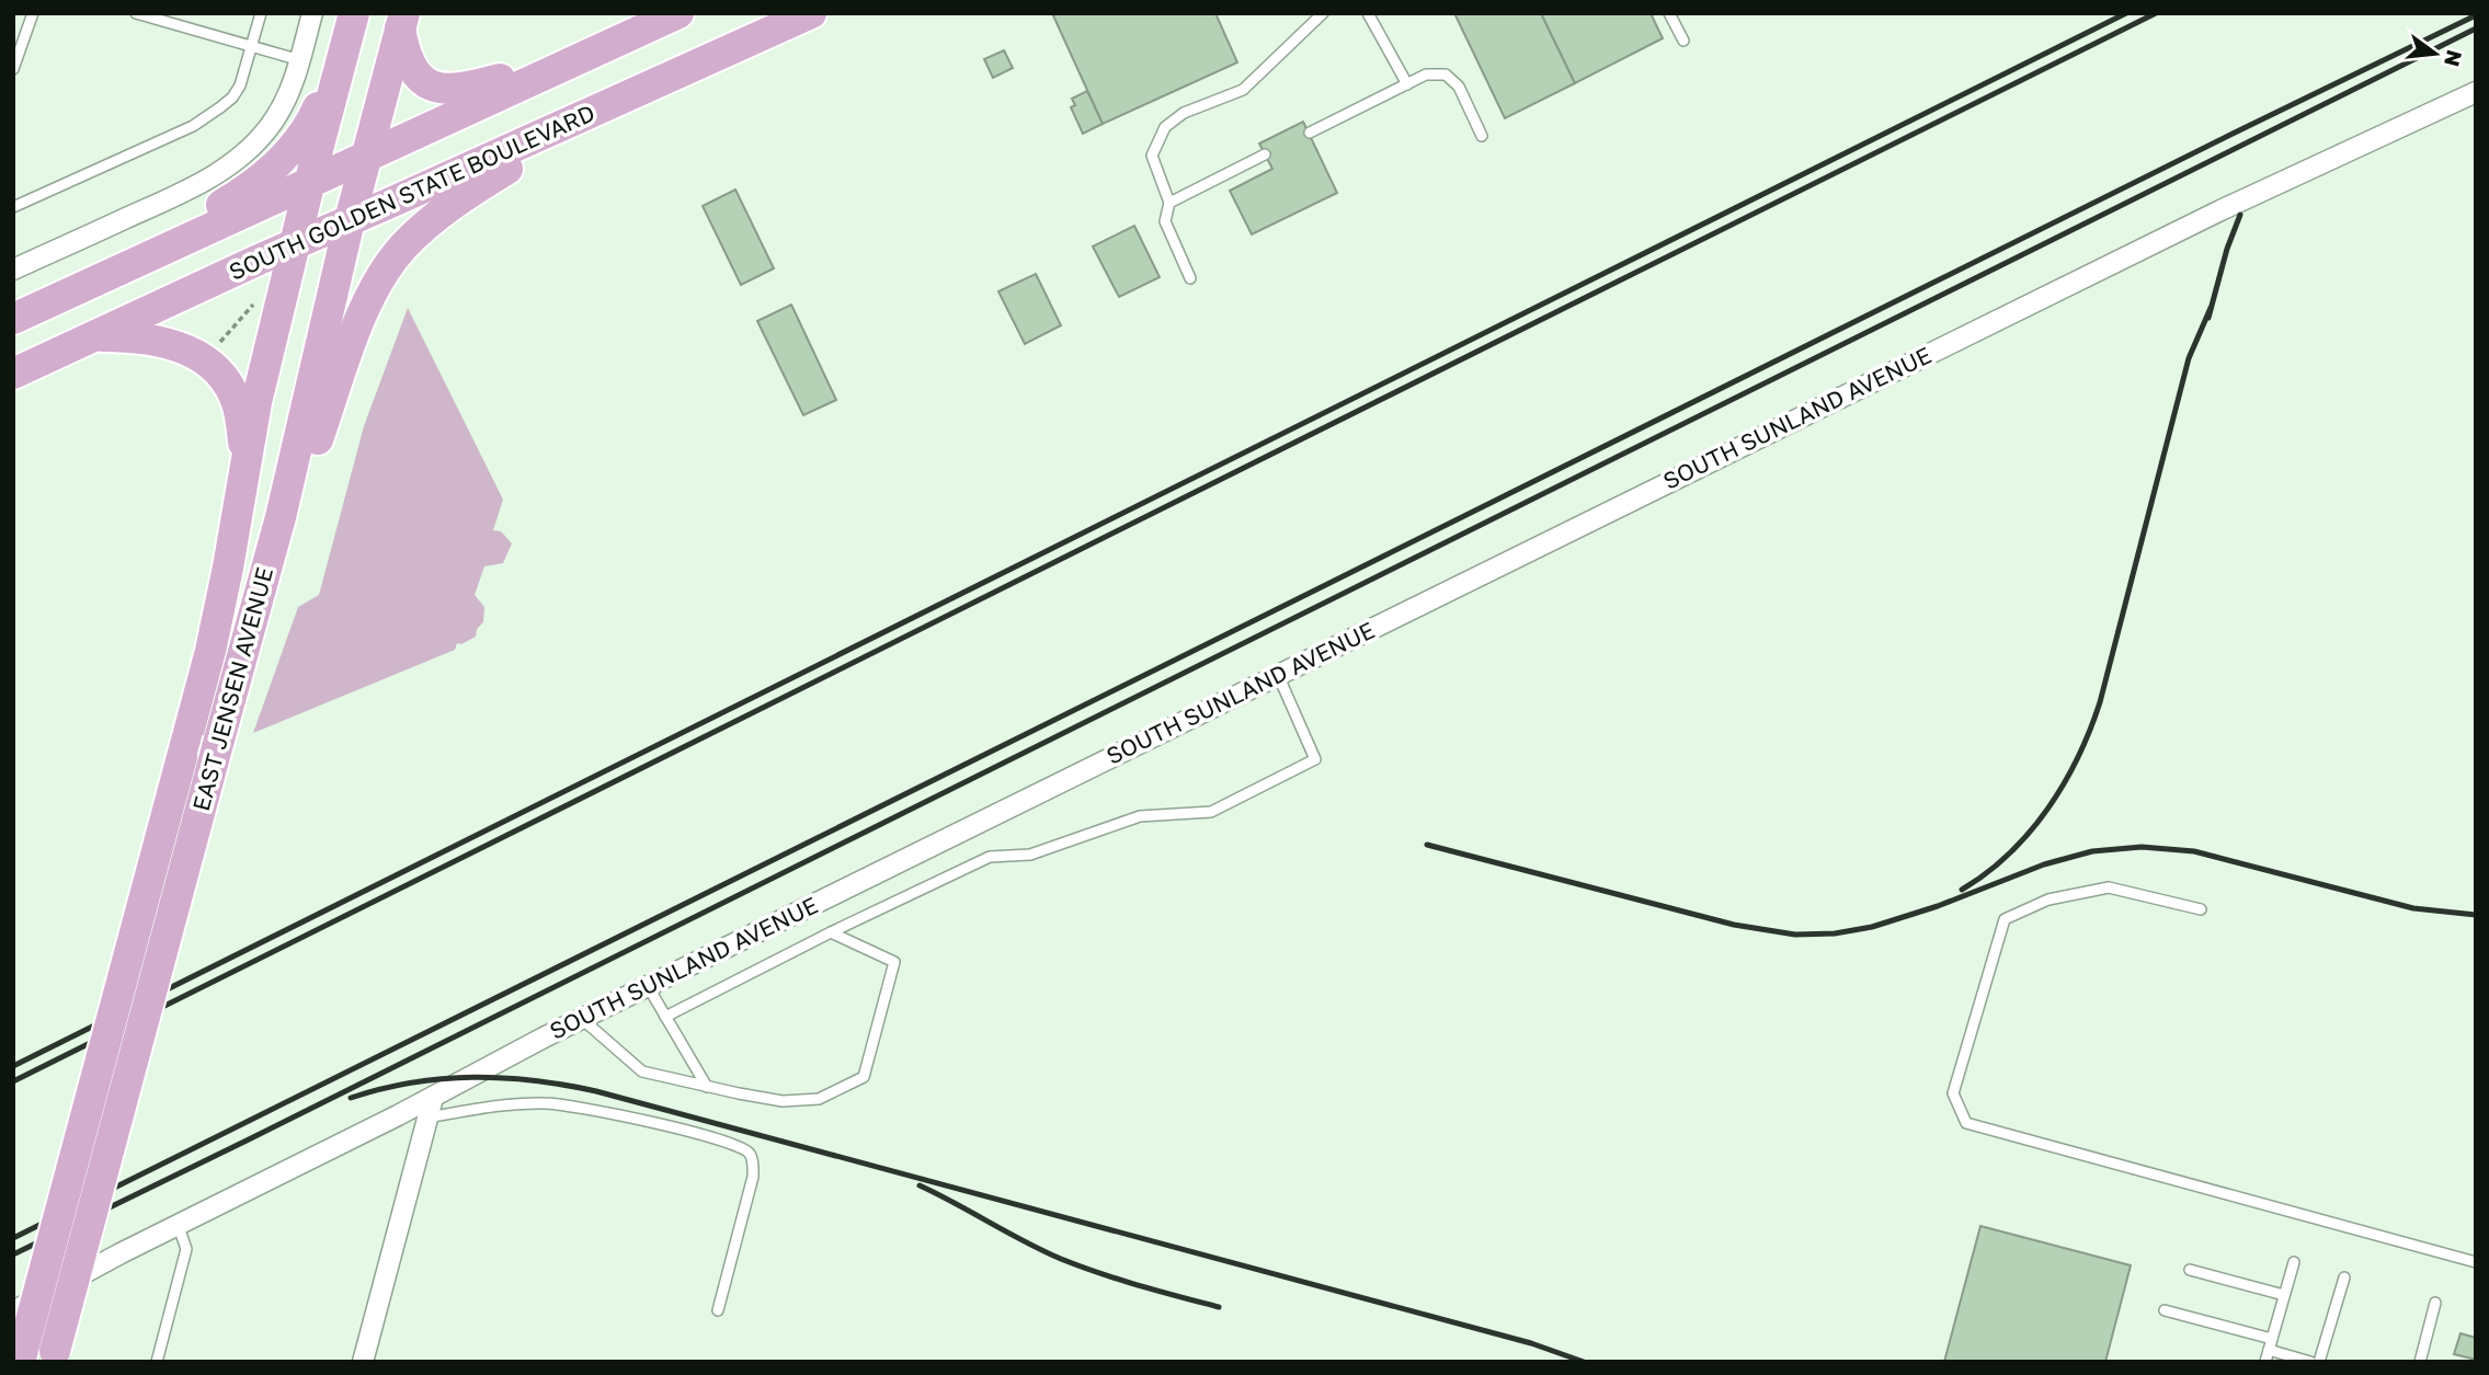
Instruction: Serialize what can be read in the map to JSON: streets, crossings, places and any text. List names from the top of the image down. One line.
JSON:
{"streets":{"main road":["SOUTH GOLDEN STATE BOULEVARD","EAST JENSEN AVENUE"],"street":["SOUTH SUNLAND AVENUE"]},"crossings":[["SOUTH GOLDEN STATE BOULEVARD","EAST JENSEN AVENUE"]],"north":"right"}
